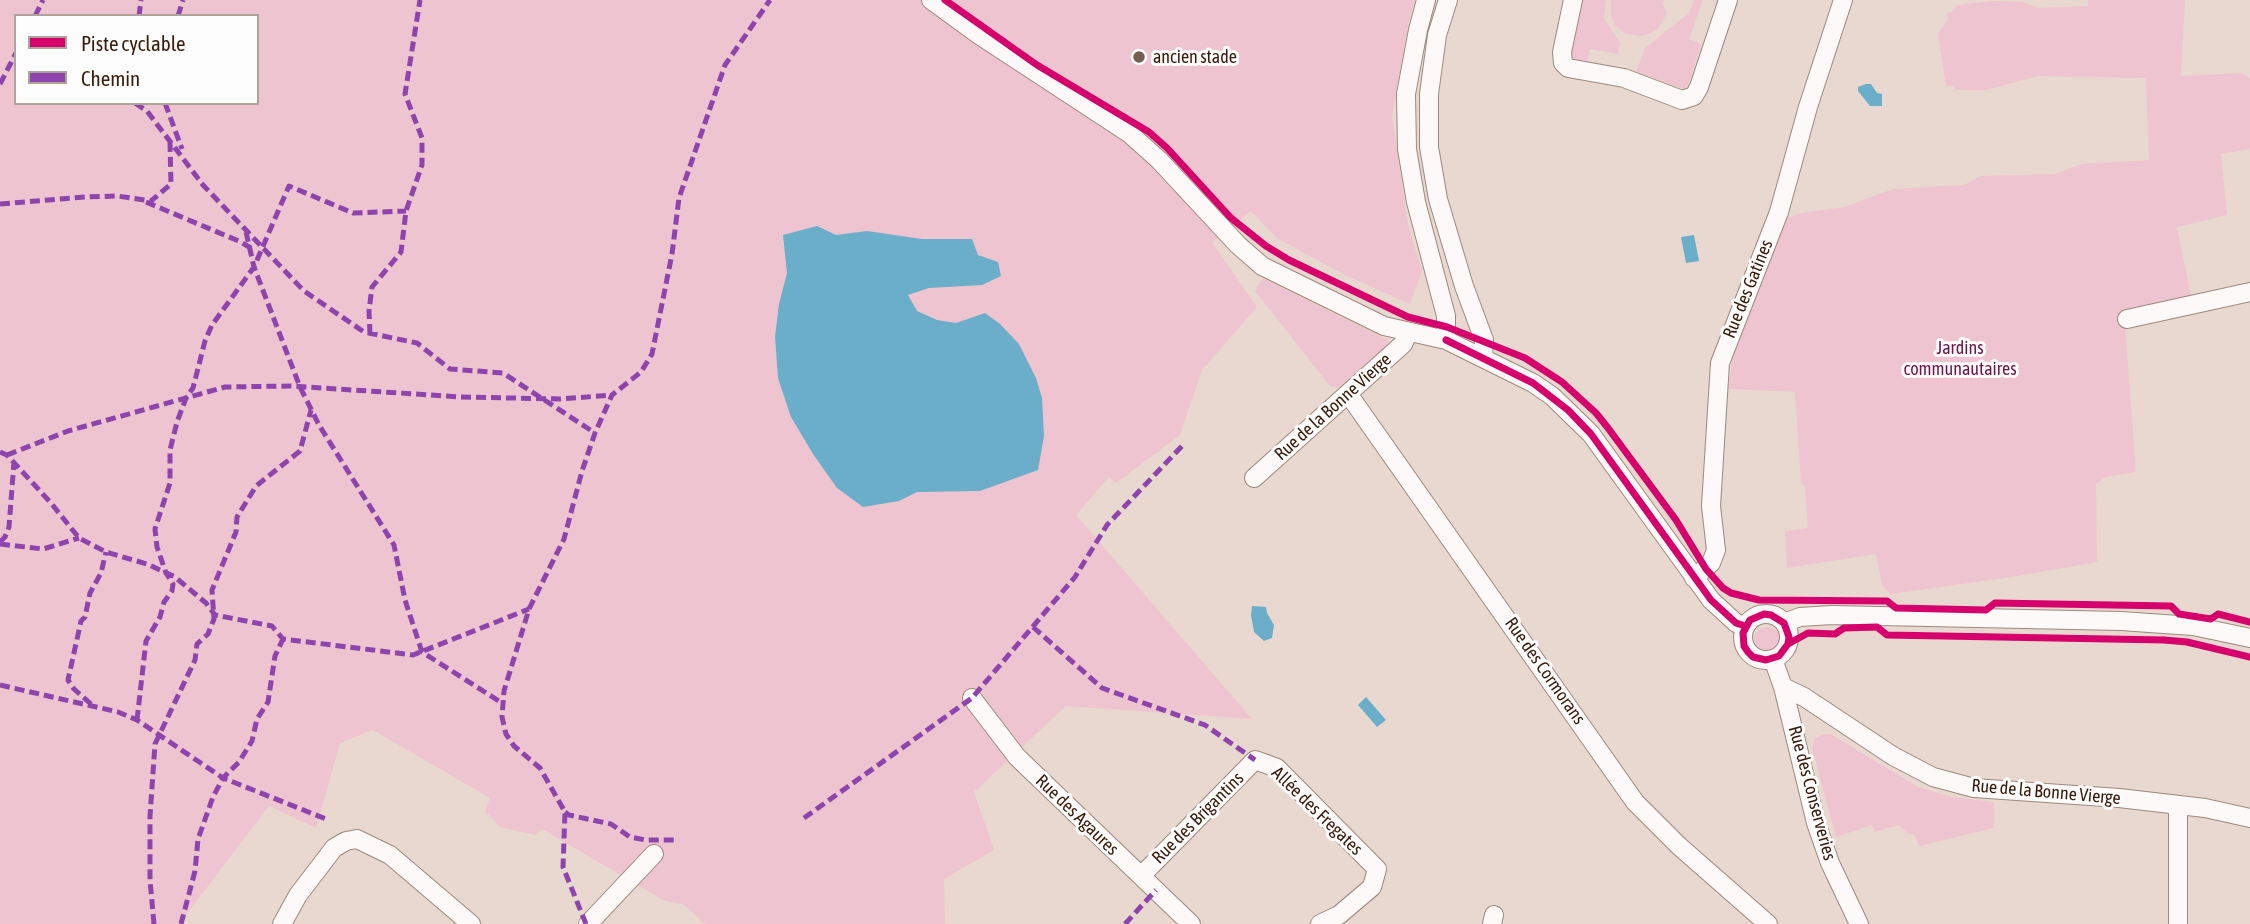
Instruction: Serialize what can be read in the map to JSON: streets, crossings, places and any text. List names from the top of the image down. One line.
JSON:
{"streets":{"street":["Rue des Gatines","Rue de la Bonne Vierge","Rue des Cormorans","Rue des Conserveries","Allée des Fregates","Rue des Agaures","Rue des Brigantins"]},"crossings":[["Rue de la Bonne Vierge","Rue des Cormorans"],["Rue de la Bonne Vierge","Rue des Conserveries"],["Allée des Fregates","Rue des Brigantins"],["Rue des Agaures","Rue des Brigantins"]],"parks":["Jardins communautaires"],"places":["ancien stade"],"legend":["Piste cyclable","Chemin"]}
